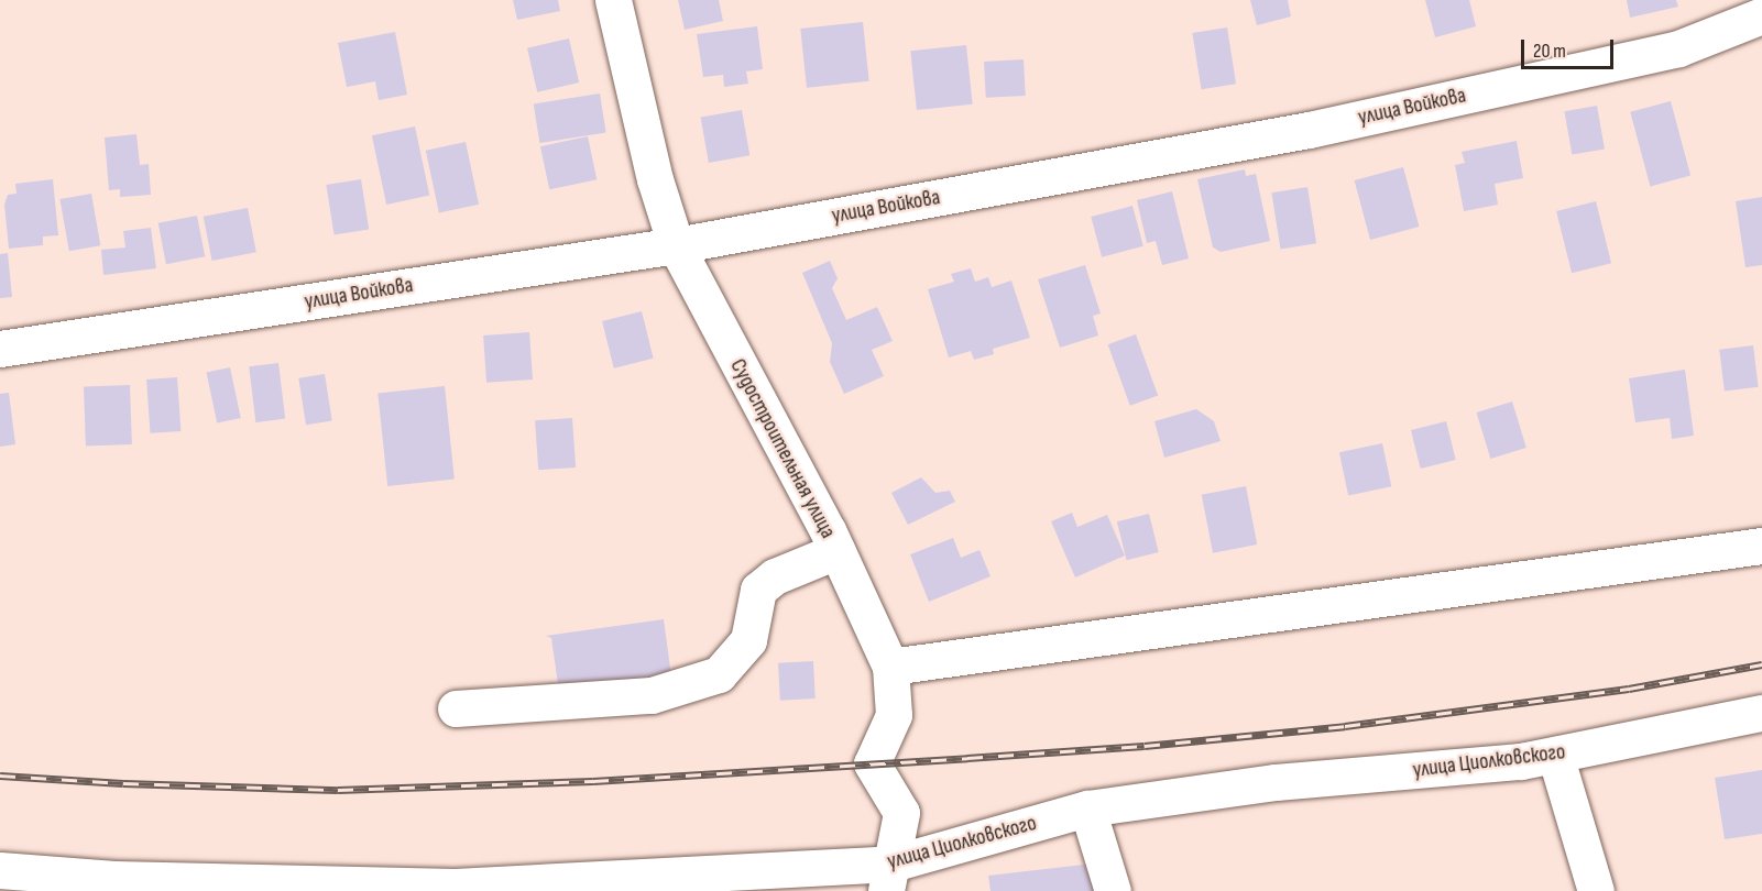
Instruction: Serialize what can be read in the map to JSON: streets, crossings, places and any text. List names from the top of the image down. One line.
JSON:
{"streets":{"street":["улица Войкова","Судостроительная улица","улица Циолковского"]},"crossings":[["улица Войкова","Судостроительная улица"],["Судостроительная улица","улица Циолковского"]],"scale_bar":"20 m"}
